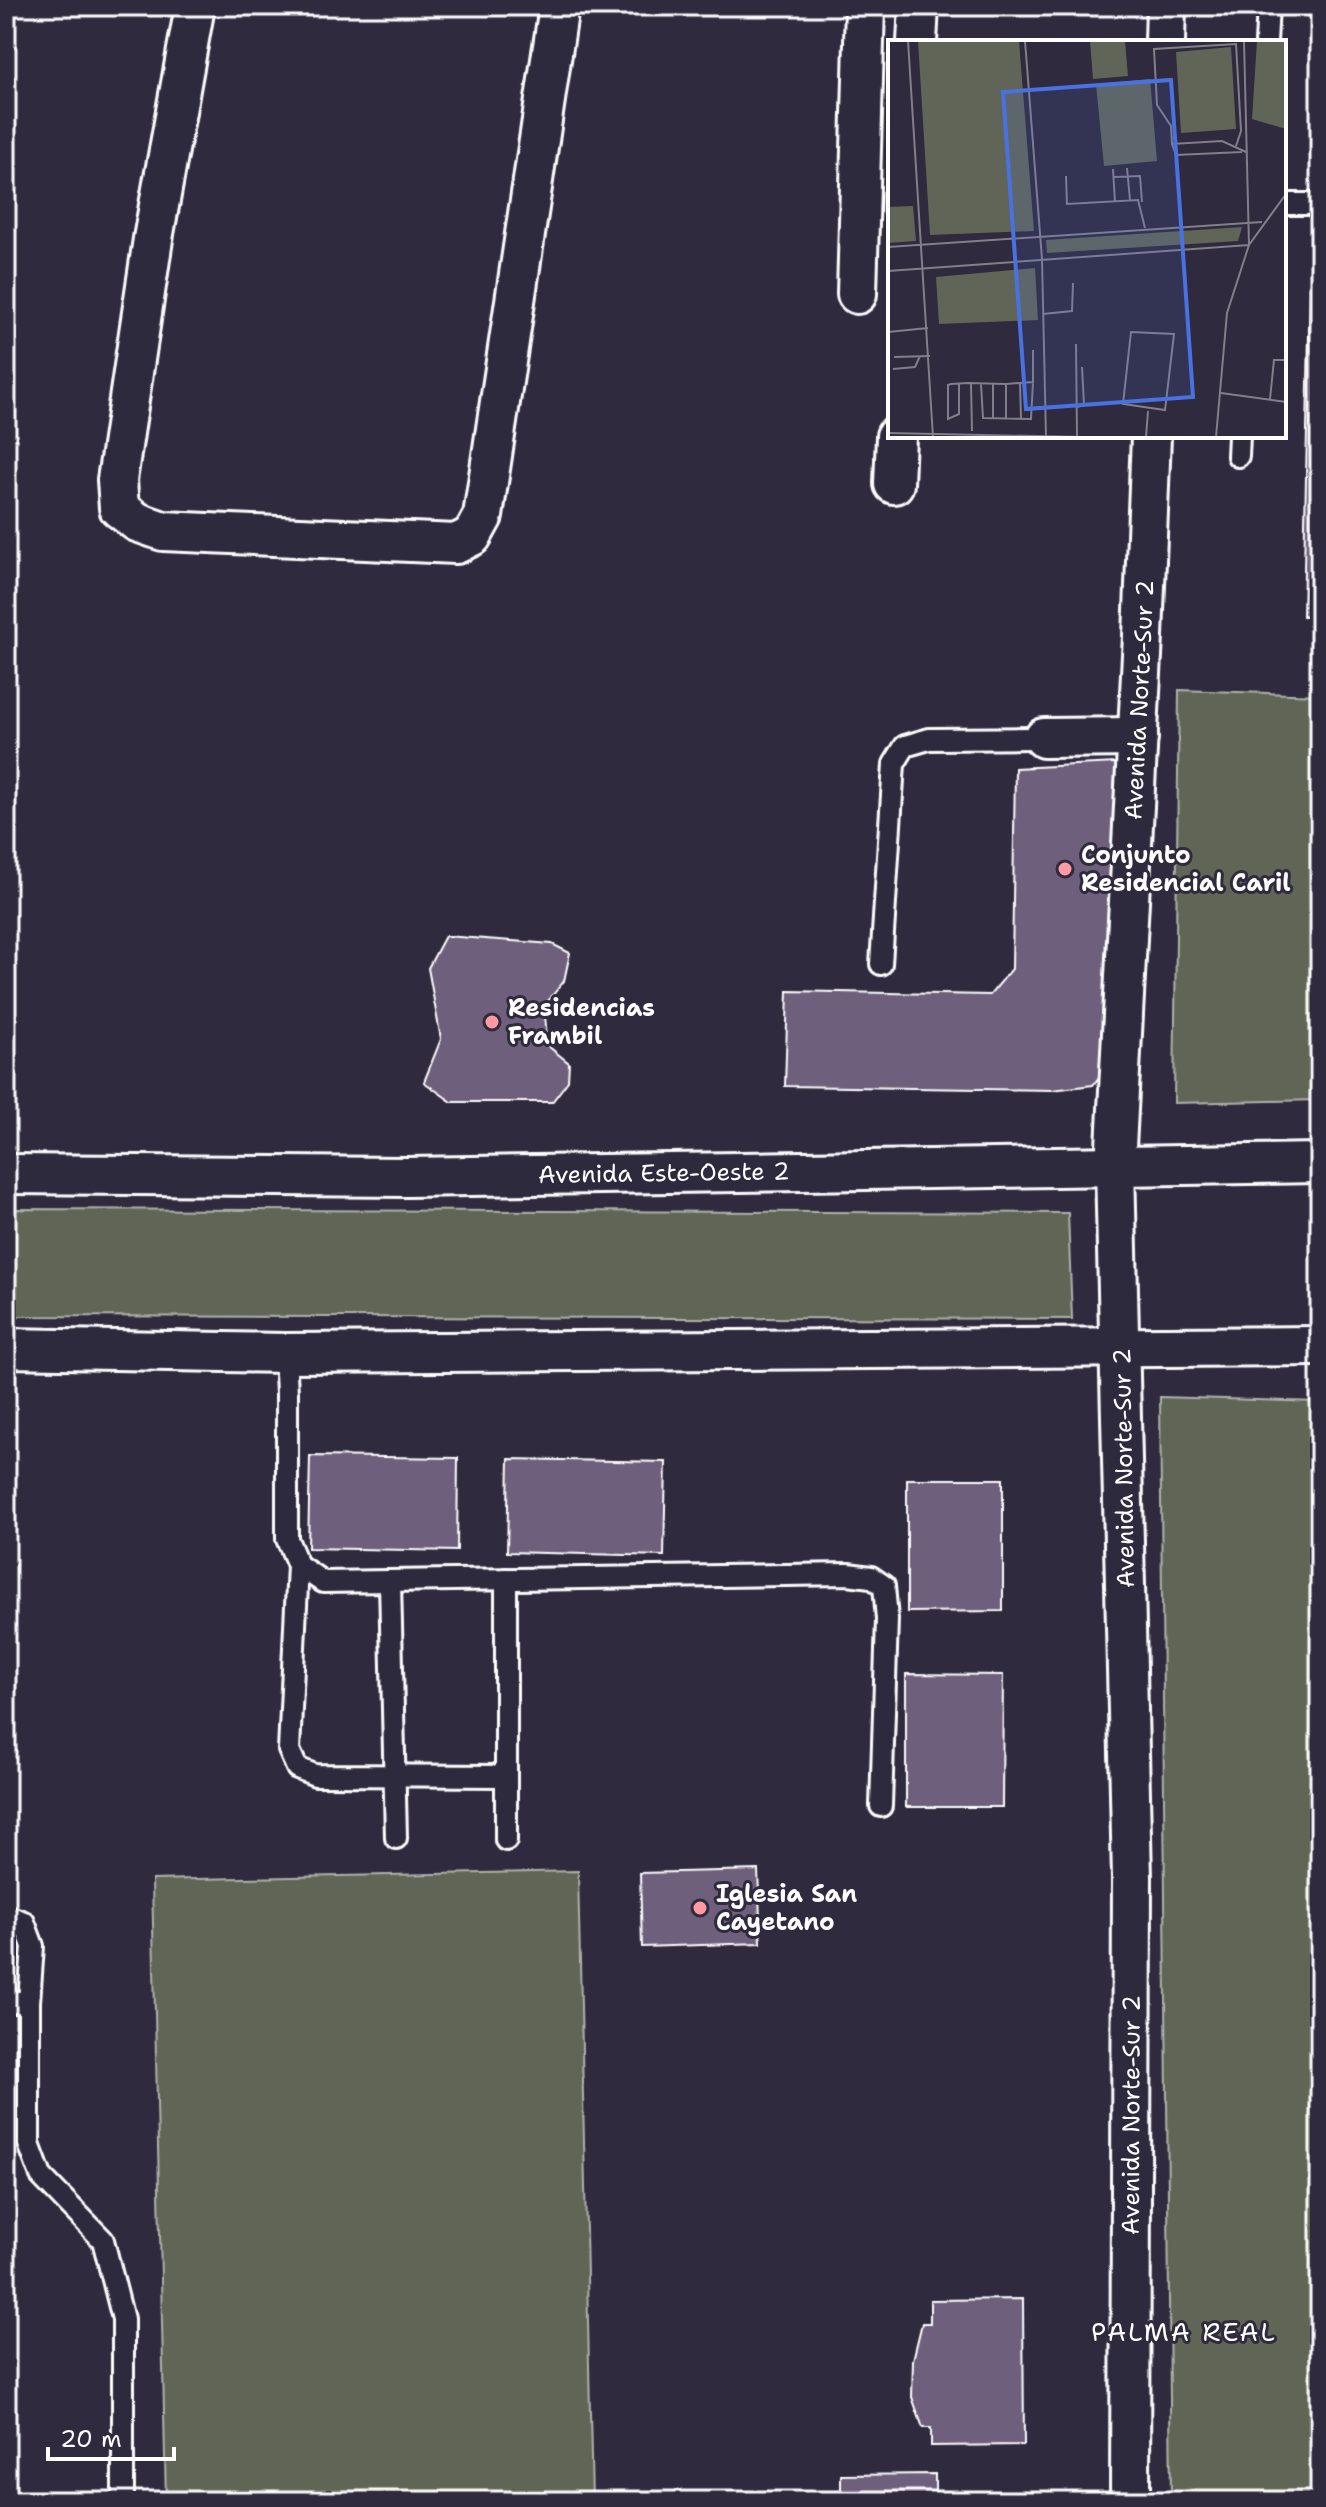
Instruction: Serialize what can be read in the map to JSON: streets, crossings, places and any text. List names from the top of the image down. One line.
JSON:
{"streets":{"street":["Avenida Norte-Sur 2","Avenida Este-Oeste 2"]},"crossings":[["Avenida Norte-Sur 2","Avenida Este-Oeste 2"]],"districts":["PALMA REAL"],"places":["Conjunto Residencial Caril","Residencias Frambil","Iglesia San Cayetano"],"scale_bar":"20 m"}
